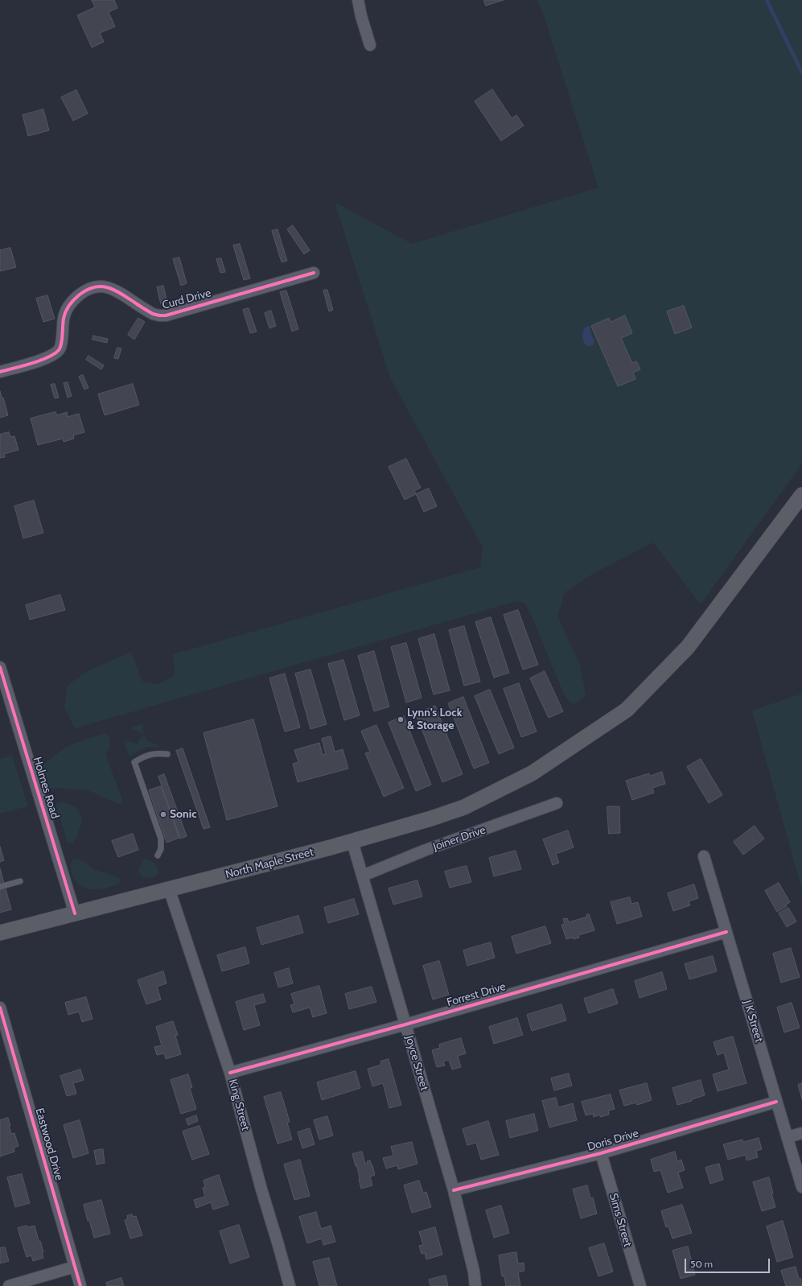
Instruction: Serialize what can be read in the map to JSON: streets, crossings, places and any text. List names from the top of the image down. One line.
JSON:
{"streets":{"main road":["North Maple Street"],"street":["Curd Drive","Holmes Road","Joiner Drive","Forrest Drive","J K Street","Joyce Street","King Street","Doris Drive","Eastwood Drive","Sims Street"]},"crossings":[["Holmes Road","North Maple Street"],["Joiner Drive","Joyce Street"],["North Maple Street","Joyce Street"],["North Maple Street","King Street"],["Forrest Drive","J K Street"],["Forrest Drive","Joyce Street"],["Forrest Drive","King Street"],["J K Street","Doris Drive"],["Joyce Street","Doris Drive"],["Doris Drive","Sims Street"]],"places":["Lynn’s Lock & Storage","Sonic"],"scale_bar":"50 m"}
